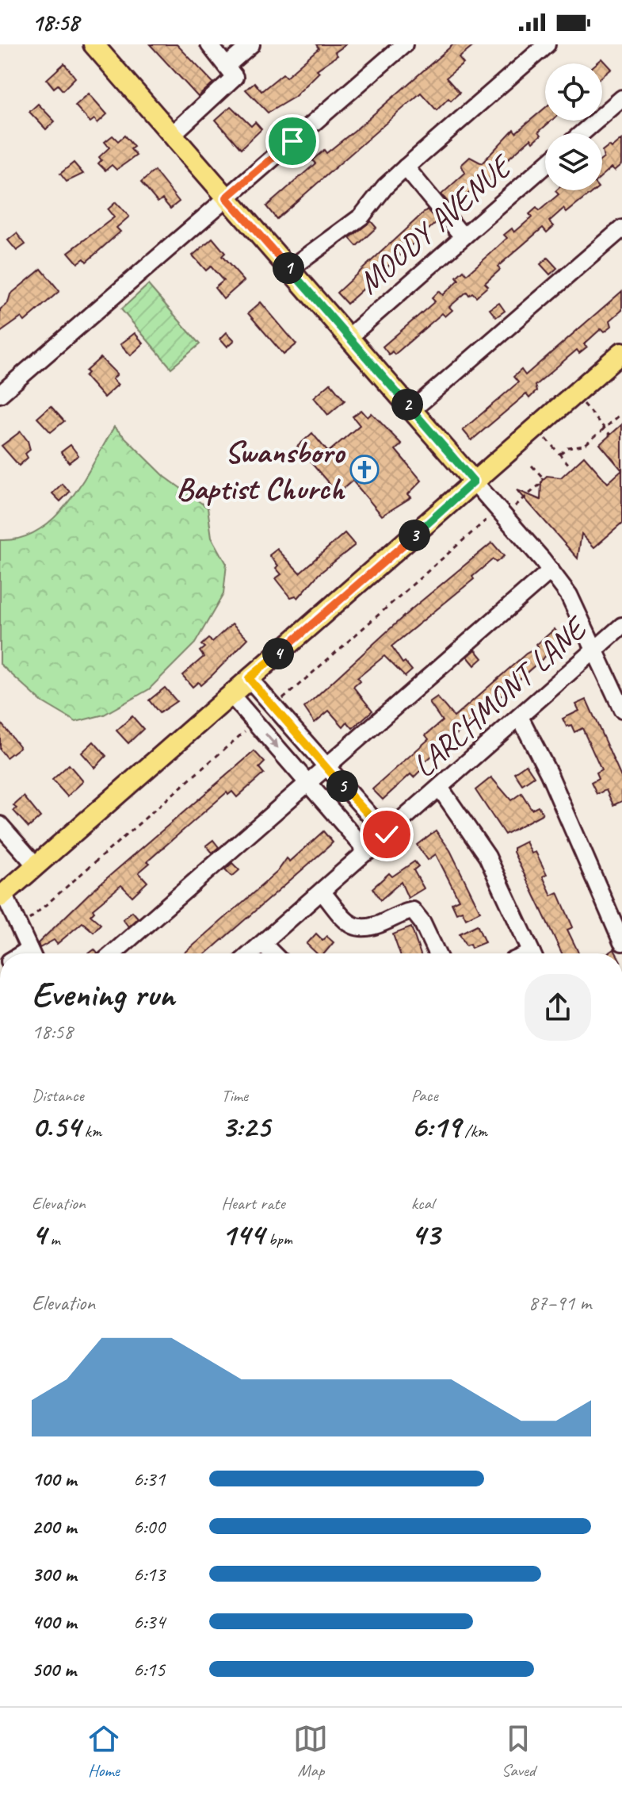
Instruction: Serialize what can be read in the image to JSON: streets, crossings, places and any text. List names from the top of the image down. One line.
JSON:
{"streets":{"street":["MOODY AVENUE","LARCHMONT LANE"]},"places":{"church":["Swansboro Baptist Church"]},"page":{"status":"18:58","pins":["1","2","3","4","5"],"heading":["Evening run","18:58"],"stats":[["Distance","0.54 km"],["Time","3:25"],["Pace","6:19 /km"],["Elevation","4 m"],["Heart rate","144 bpm"],["kcal","43"]],"chart":["Elevation","87–91 m"],"list":[{"name":"100 m","note":"6:31"},{"name":"200 m","note":"6:00"},{"name":"300 m","note":"6:13"},{"name":"400 m","note":"6:34"},{"name":"500 m","note":"6:15"}],"tabs":["Home","Map","Saved"]}}
